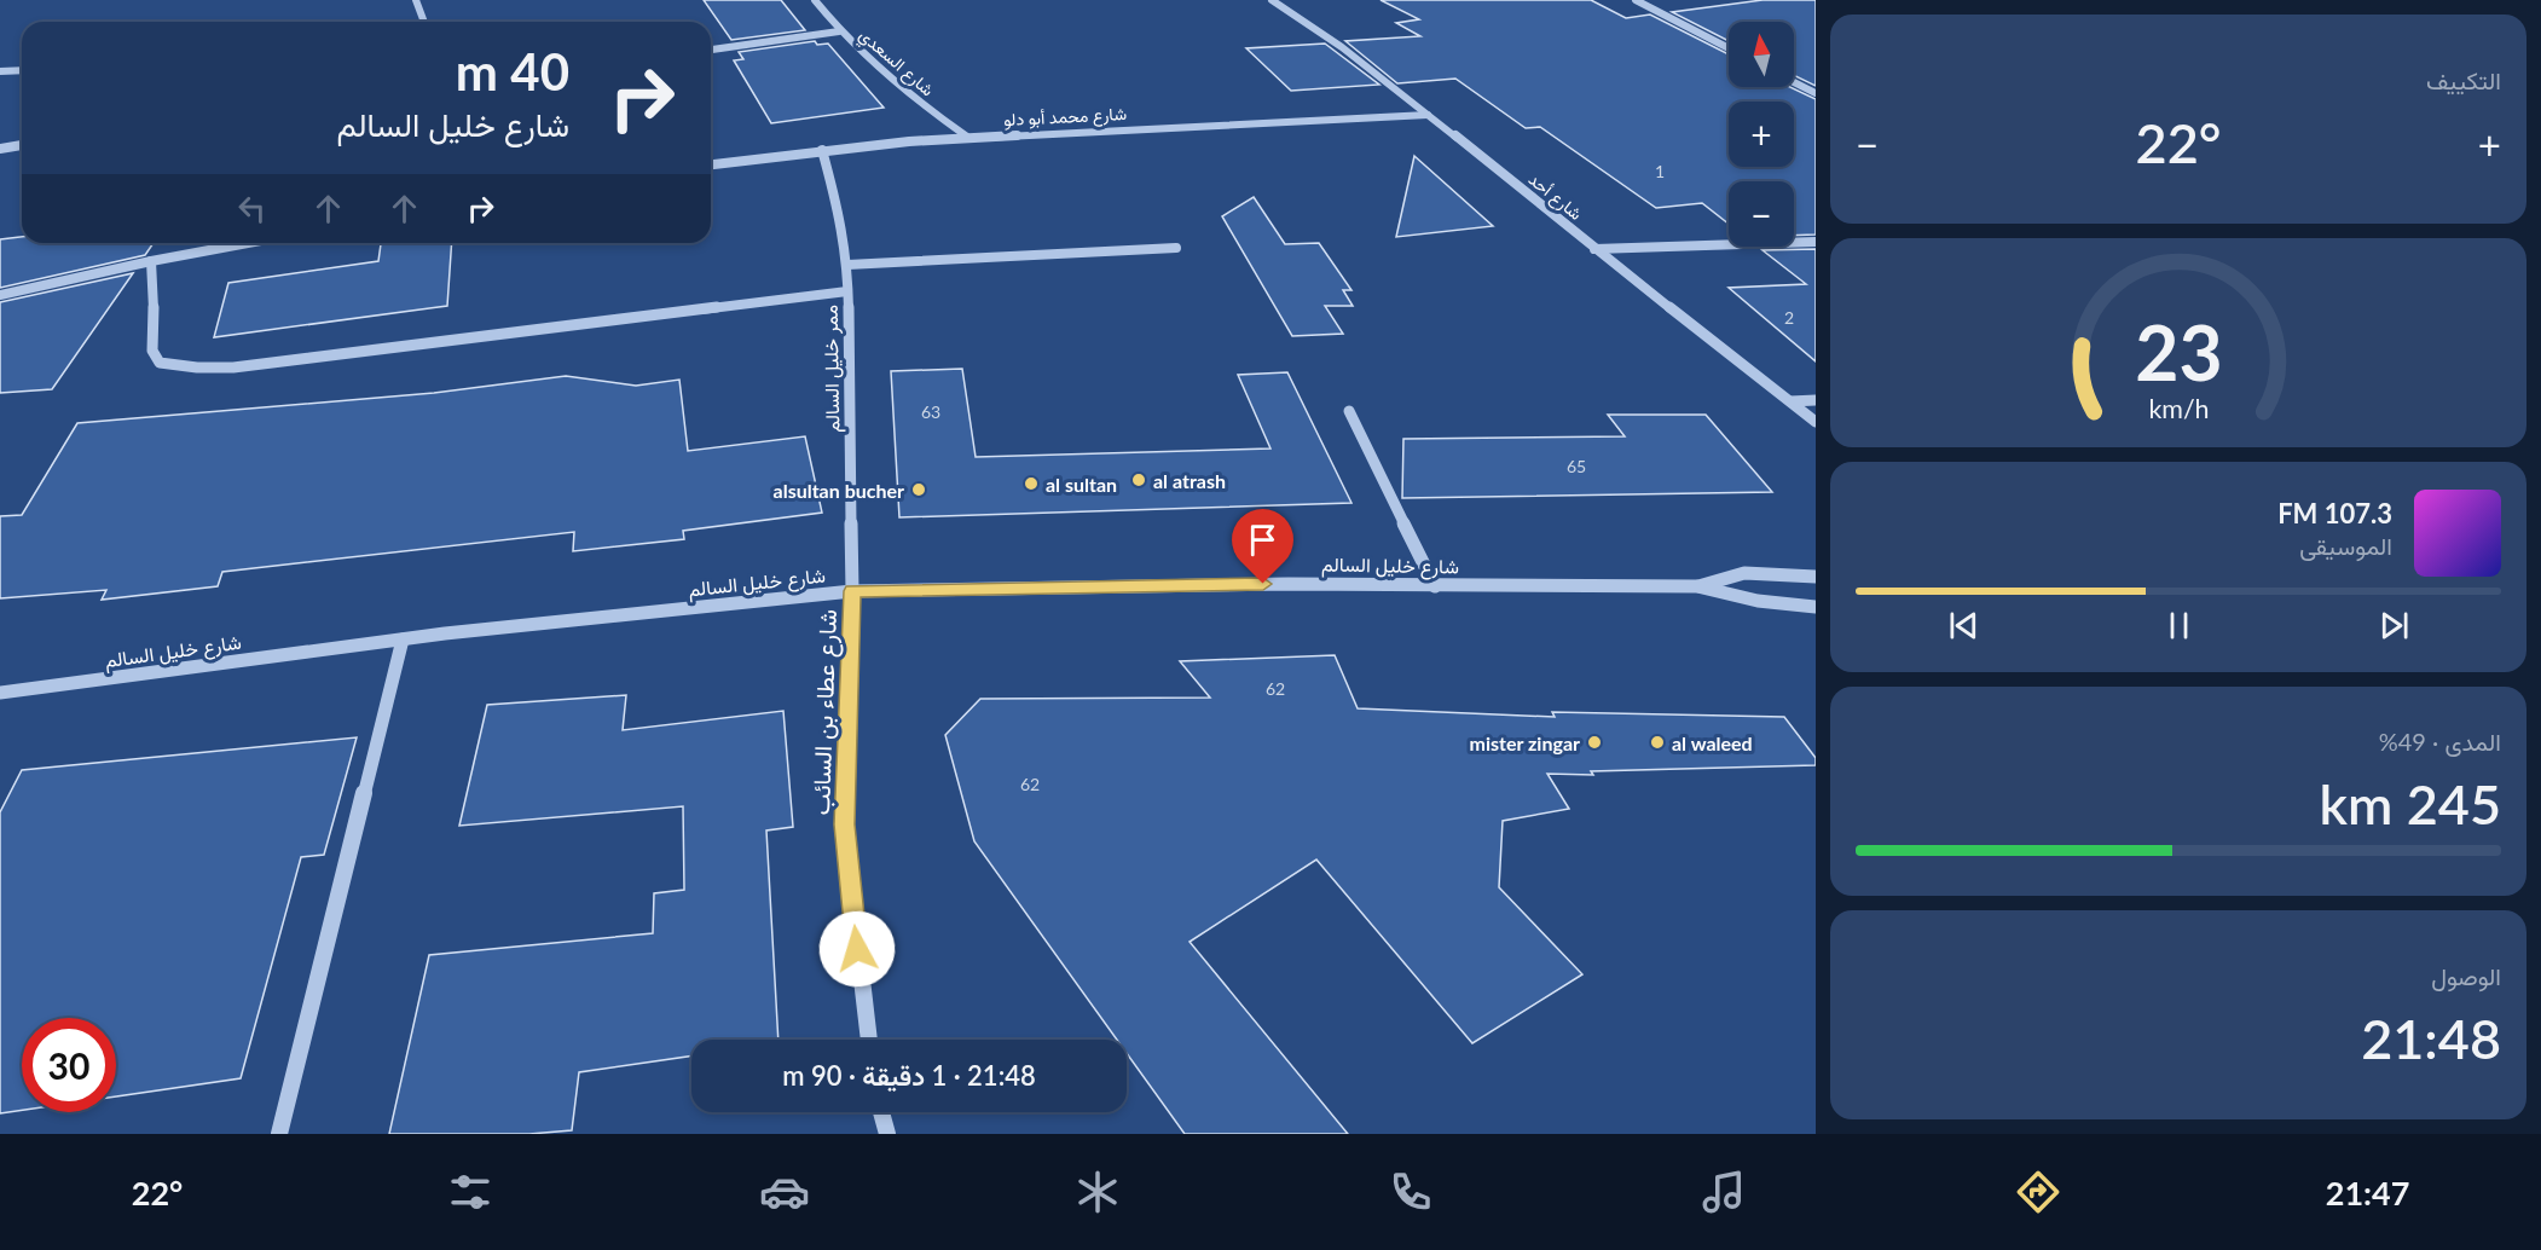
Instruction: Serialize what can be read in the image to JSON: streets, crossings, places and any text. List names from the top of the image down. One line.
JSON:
{"streets":{"street":["شارع السعدي","شارع محمد أبو دلو","شارع أحد","ممر خليل السالم","شارع خليل السالم","شارع عطاء بن السائب"]},"crossings":[["شارع السعدي","شارع محمد أبو دلو"],["شارع محمد أبو دلو","شارع أحد"],["شارع محمد أبو دلو","ممر خليل السالم"],["ممر خليل السالم","شارع خليل السالم"],["ممر خليل السالم","شارع عطاء بن السائب"],["شارع خليل السالم","شارع عطاء بن السائب"]],"places":["al atrash","al sultan","alsultan bucher","mister zingar","al waleed"],"house_numbers":["1","2","63","65","62","62"],"north":"top","page":{"tile":["التكييف",["المدى · 49%","245 km"],["الوصول","21:48"]],"map_buttons":["+","−"],"turn":["40 m","شارع خليل السالم"],"heat":["−","22°","+"],"song":["107.3 FM","الموسيقى"],"limit":"30","trip":"21:48 · 1 دقيقة · 90 m","tabs":["21:47","22°"],"gauge":["23","km/h"]}}
